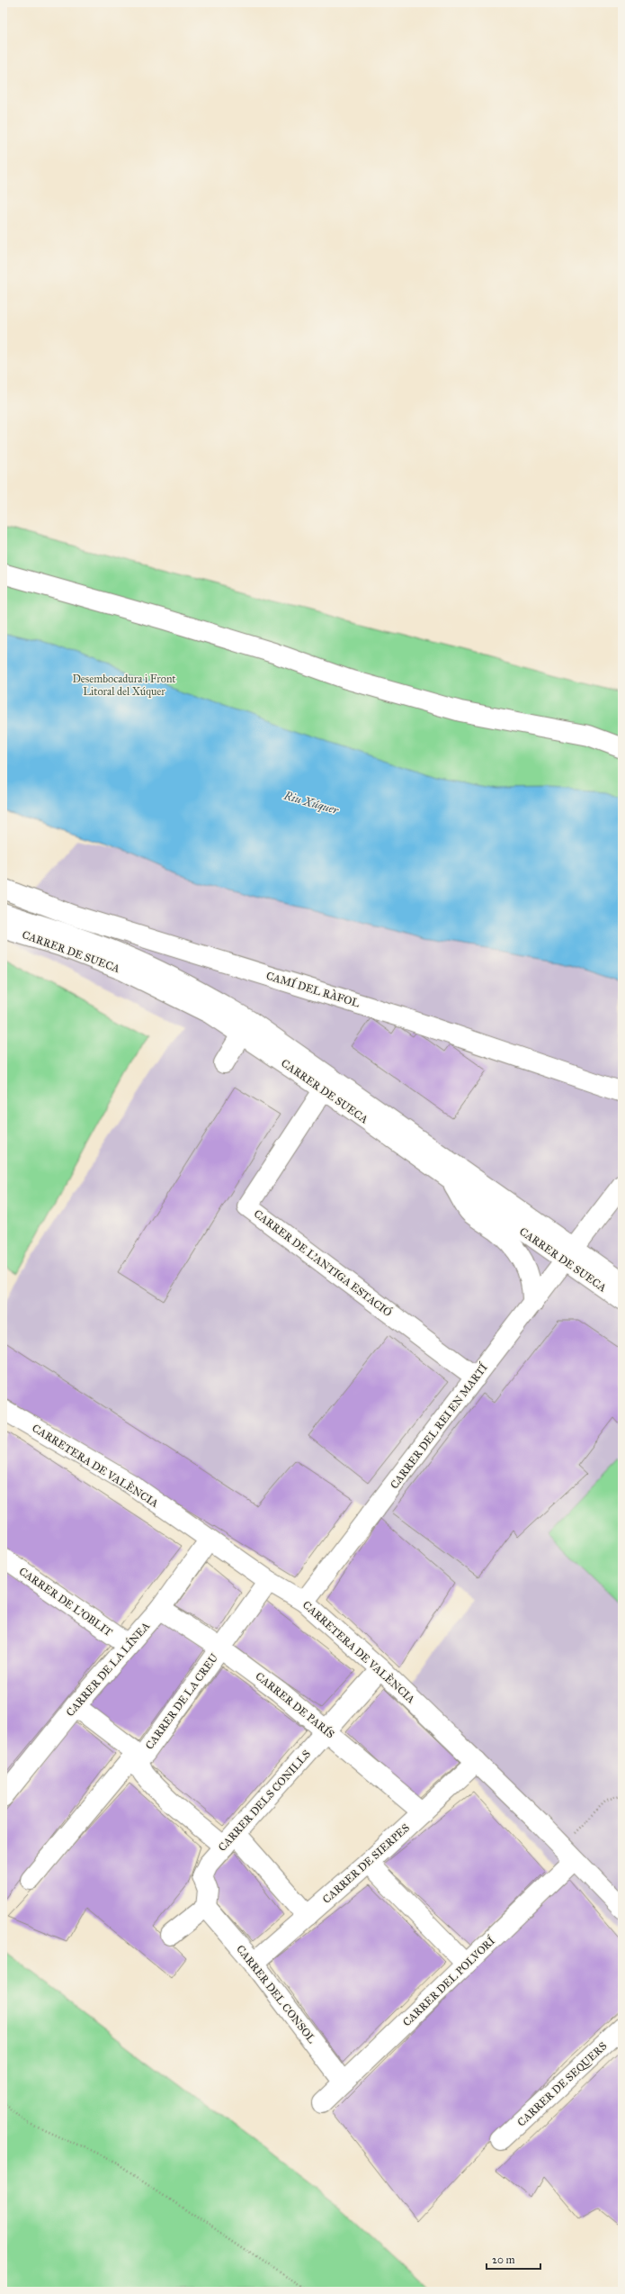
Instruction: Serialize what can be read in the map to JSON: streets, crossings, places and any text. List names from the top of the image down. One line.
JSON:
{"streets":{"street":["CARRER DE SUECA","CAMÍ DEL RÀFOL","CARRER DE L'ANTIGA ESTACIÓ","CARRER DEL REI EN MARTÍ","CARRETERA DE VALÈNCIA","CARRER DE L'OBLIT","CARRER DE LA LÍNEA","CARRER DE LA CREU","CARRER DE PARÍS","CARRER DELS CONILLS","CARRER DE SIERPES","CARRER DEL POLVORÍ","CARRER DEL CONSOL","CARRER DE SEQUERS"]},"crossings":[["CARRER DE SUECA","CARRER DE L'ANTIGA ESTACIÓ"],["CARRER DE SUECA","CARRER DEL REI EN MARTÍ"],["CARRER DE L'ANTIGA ESTACIÓ","CARRER DEL REI EN MARTÍ"],["CARRER DEL REI EN MARTÍ","CARRETERA DE VALÈNCIA"],["CARRETERA DE VALÈNCIA","CARRER DE LA LÍNEA"],["CARRETERA DE VALÈNCIA","CARRER DE LA CREU"],["CARRETERA DE VALÈNCIA","CARRER DELS CONILLS"],["CARRETERA DE VALÈNCIA","CARRER DE SIERPES"],["CARRETERA DE VALÈNCIA","CARRER DEL POLVORÍ"],["CARRER DE L'OBLIT","CARRER DE LA LÍNEA"],["CARRER DE LA LÍNEA","CARRER DE PARÍS"],["CARRER DE LA CREU","CARRER DE PARÍS"],["CARRER DE PARÍS","CARRER DELS CONILLS"],["CARRER DE PARÍS","CARRER DE SIERPES"],["CARRER DELS CONILLS","CARRER DEL CONSOL"],["CARRER DE SIERPES","CARRER DEL CONSOL"],["CARRER DEL POLVORÍ","CARRER DEL CONSOL"]],"water":["Riu Xúquer"],"parks":["Desembocadura i Front Litoral del Xúquer"],"scale_bar":"20 m"}
